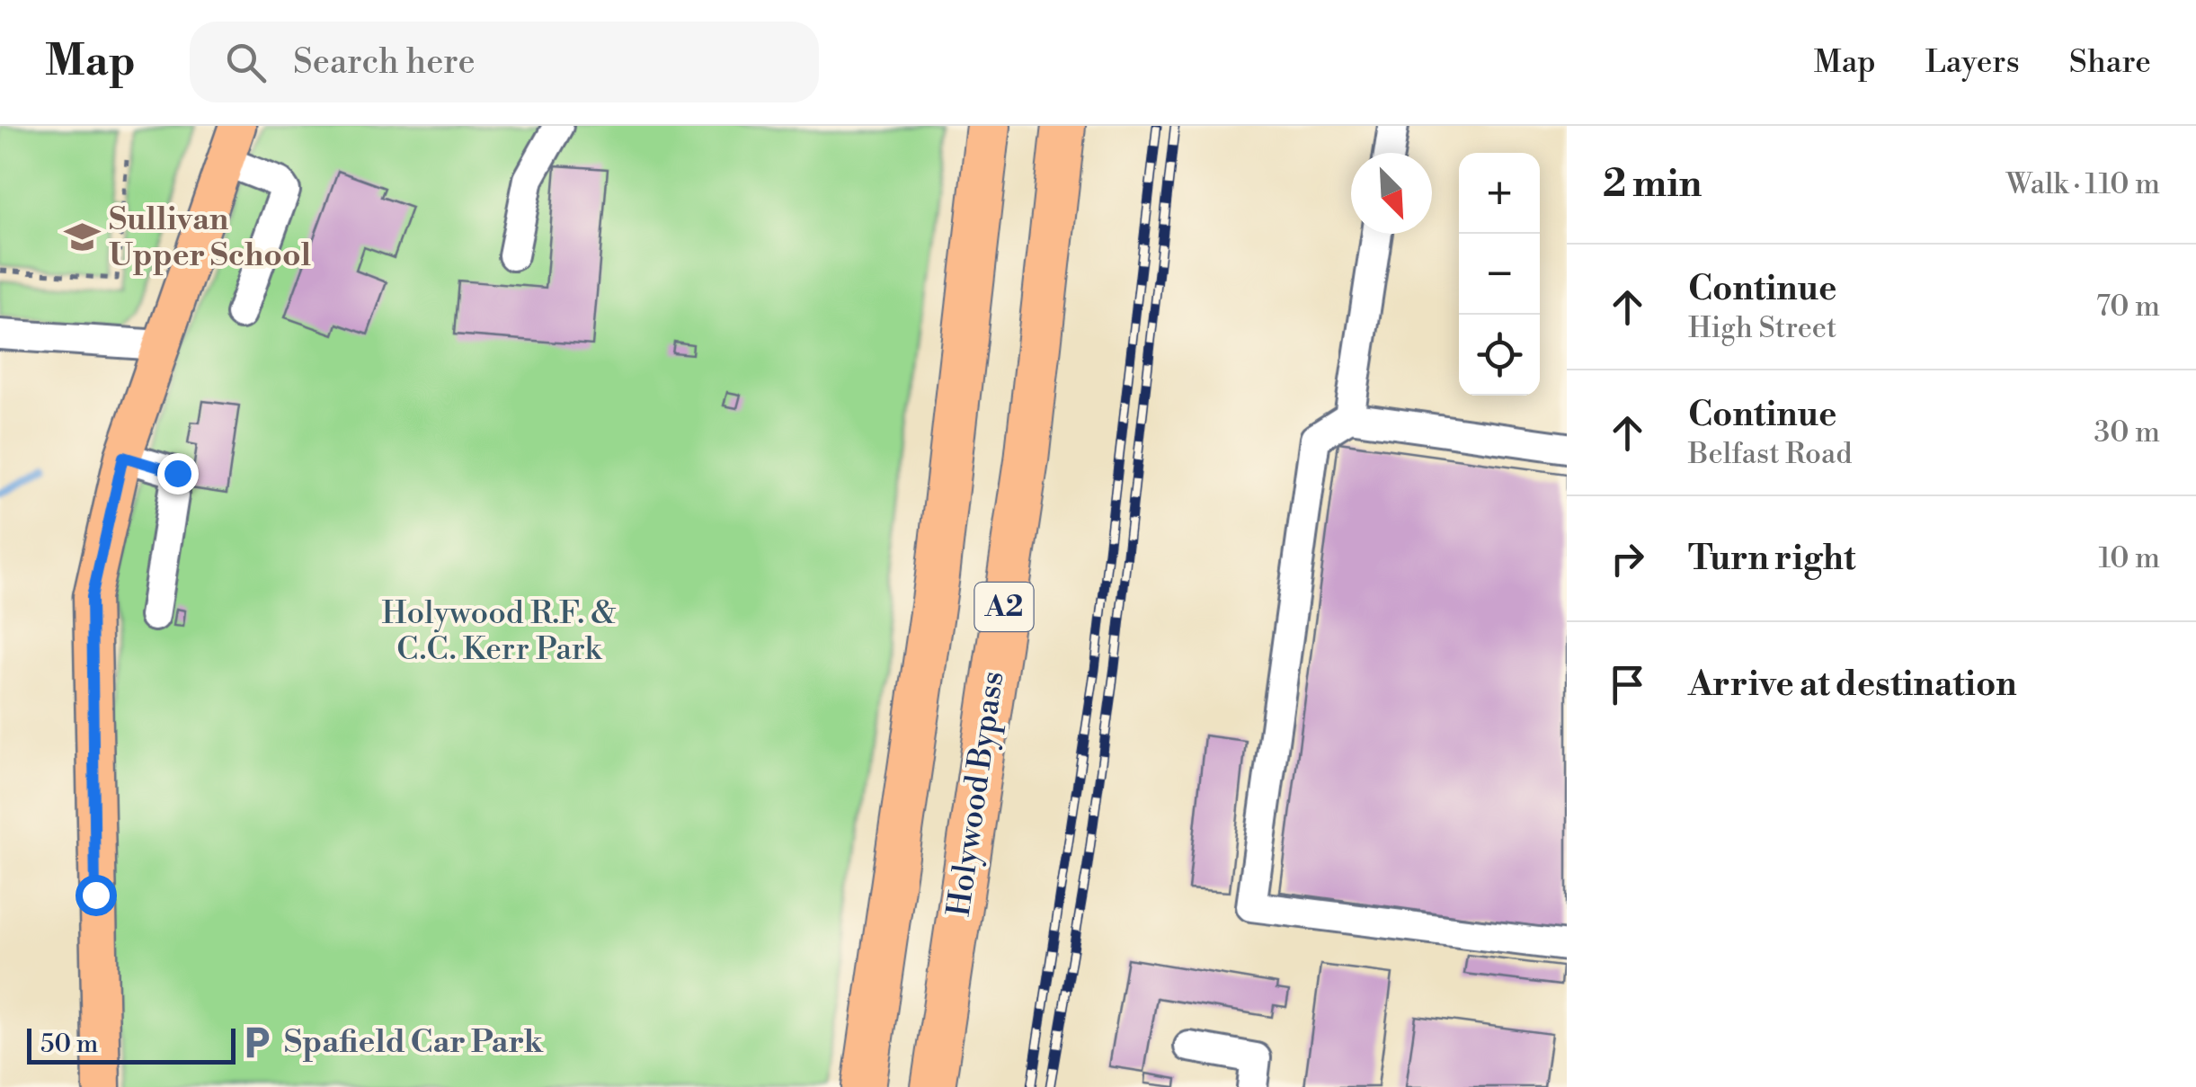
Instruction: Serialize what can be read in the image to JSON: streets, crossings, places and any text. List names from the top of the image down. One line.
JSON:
{"streets":{"highway":["A2","Holywood Bypass"]},"parks":["Holywood R.F. & C.C. Kerr Park"],"places":{"school or university":["Sullivan Upper School"],"parking":["Spafield Car Park"]},"scale_bar":"50 m","north":"bottom right","page":{"header":"Map","search":"Search here","nav":["Map","Layers","Share"],"heading":["2 min","Walk · 110 m"],"map_buttons":["+","−"],"list":[["Continue","High Street","70 m"],["Continue","Belfast Road","30 m"],["Turn right","10 m"],"Arrive at destination"],"scale":"50 m"}}
